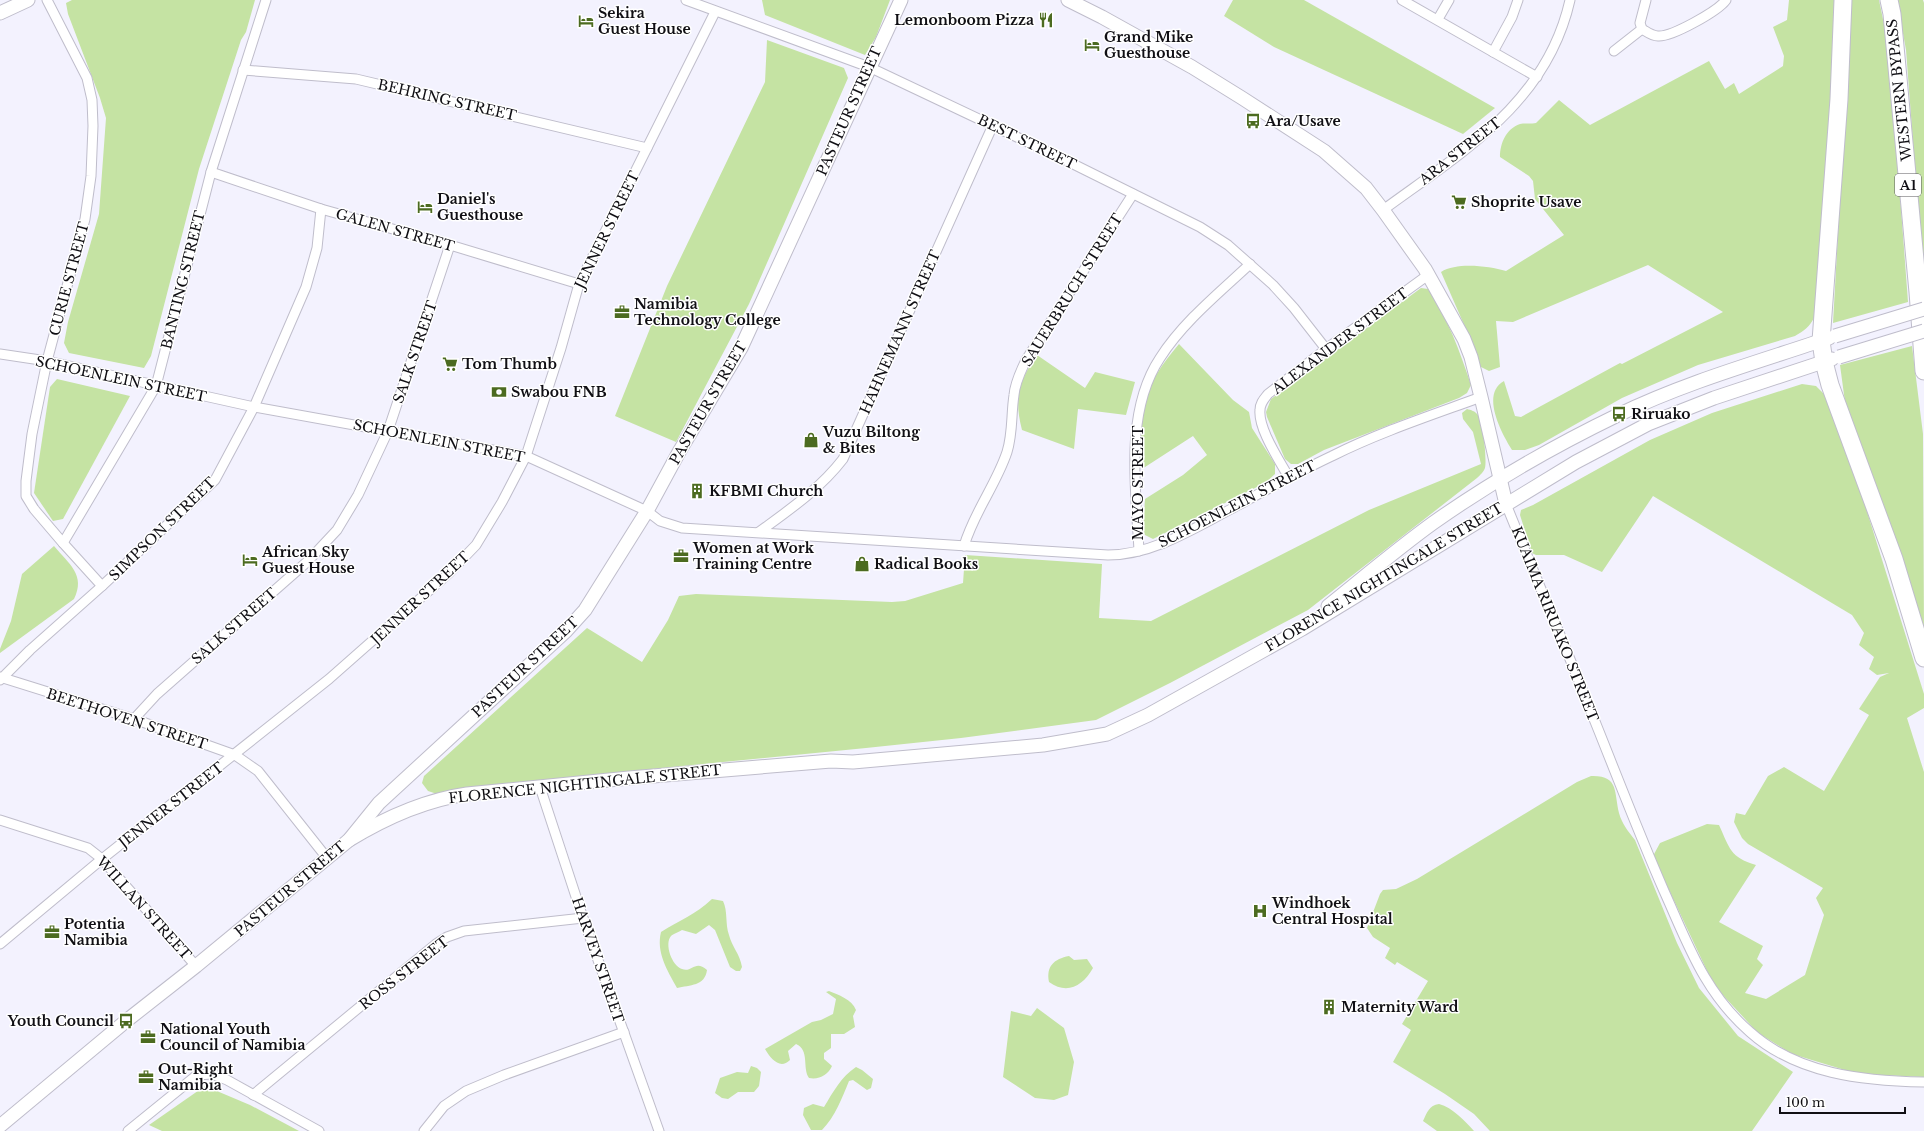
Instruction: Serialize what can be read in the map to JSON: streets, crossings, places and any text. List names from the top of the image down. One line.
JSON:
{"streets":{"highway":["WESTERN BYPASS","A1"],"main road":["PASTEUR STREET","FLORENCE NIGHTINGALE STREET","KUAIMA RIRUAKO STREET"],"street":["BEHRING STREET","BEST STREET","ARA STREET","GALEN STREET","JENNER STREET","CURIE STREET","BANTING STREET","SAUERBRUCH STREET","HAHNEMANN STREET","ALEXANDER STREET","SALK STREET","SCHOENLEIN STREET","MAYO STREET","SIMPSON STREET","BEETHOVEN STREET","WILLAN STREET","HARVEY STREET","ROSS STREET"]},"crossings":[["BEHRING STREET","JENNER STREET"],["BEHRING STREET","BANTING STREET"],["PASTEUR STREET","BEST STREET"],["PASTEUR STREET","SCHOENLEIN STREET"],["PASTEUR STREET","FLORENCE NIGHTINGALE STREET"],["PASTEUR STREET","BEETHOVEN STREET"],["PASTEUR STREET","WILLAN STREET"],["BEST STREET","JENNER STREET"],["BEST STREET","SAUERBRUCH STREET"],["BEST STREET","HAHNEMANN STREET"],["BEST STREET","ALEXANDER STREET"],["BEST STREET","MAYO STREET"],["ARA STREET","KUAIMA RIRUAKO STREET"],["GALEN STREET","JENNER STREET"],["GALEN STREET","BANTING STREET"],["GALEN STREET","SALK STREET"],["GALEN STREET","SIMPSON STREET"],["JENNER STREET","SCHOENLEIN STREET"],["JENNER STREET","BEETHOVEN STREET"],["JENNER STREET","WILLAN STREET"],["CURIE STREET","BANTING STREET"],["CURIE STREET","SCHOENLEIN STREET"],["CURIE STREET","SIMPSON STREET"],["BANTING STREET","SCHOENLEIN STREET"],["SAUERBRUCH STREET","SCHOENLEIN STREET"],["HAHNEMANN STREET","SCHOENLEIN STREET"],["ALEXANDER STREET","SCHOENLEIN STREET"],["ALEXANDER STREET","KUAIMA RIRUAKO STREET"],["SALK STREET","SCHOENLEIN STREET"],["SALK STREET","BEETHOVEN STREET"],["SCHOENLEIN STREET","MAYO STREET"],["SCHOENLEIN STREET","SIMPSON STREET"],["SCHOENLEIN STREET","KUAIMA RIRUAKO STREET"],["SIMPSON STREET","BEETHOVEN STREET"],["FLORENCE NIGHTINGALE STREET","KUAIMA RIRUAKO STREET"],["FLORENCE NIGHTINGALE STREET","HARVEY STREET"],["HARVEY STREET","ROSS STREET"]],"places":{"restaurant":["Lemonboom Pizza"],"hotel":["Sekira Guest House","Grand Mike Guesthouse","Daniel's Guesthouse","African Sky Guest House"],"bus stop":["Ara/Usave","Riruako","Youth Council"],"supermarket":["Shoprite Usave","Tom Thumb"],"office":["Namibia Technology College","Women at Work Training Centre","Potentia Namibia","National Youth Council of Namibia","Out-Right Namibia"],"bank":["Swabou FNB"],"shop":["Vuzu Biltong & Bites","Radical Books"],"building":["KFBMI Church","Maternity Ward"],"hospital":["Windhoek Central Hospital"]},"scale_bar":"100 m"}
